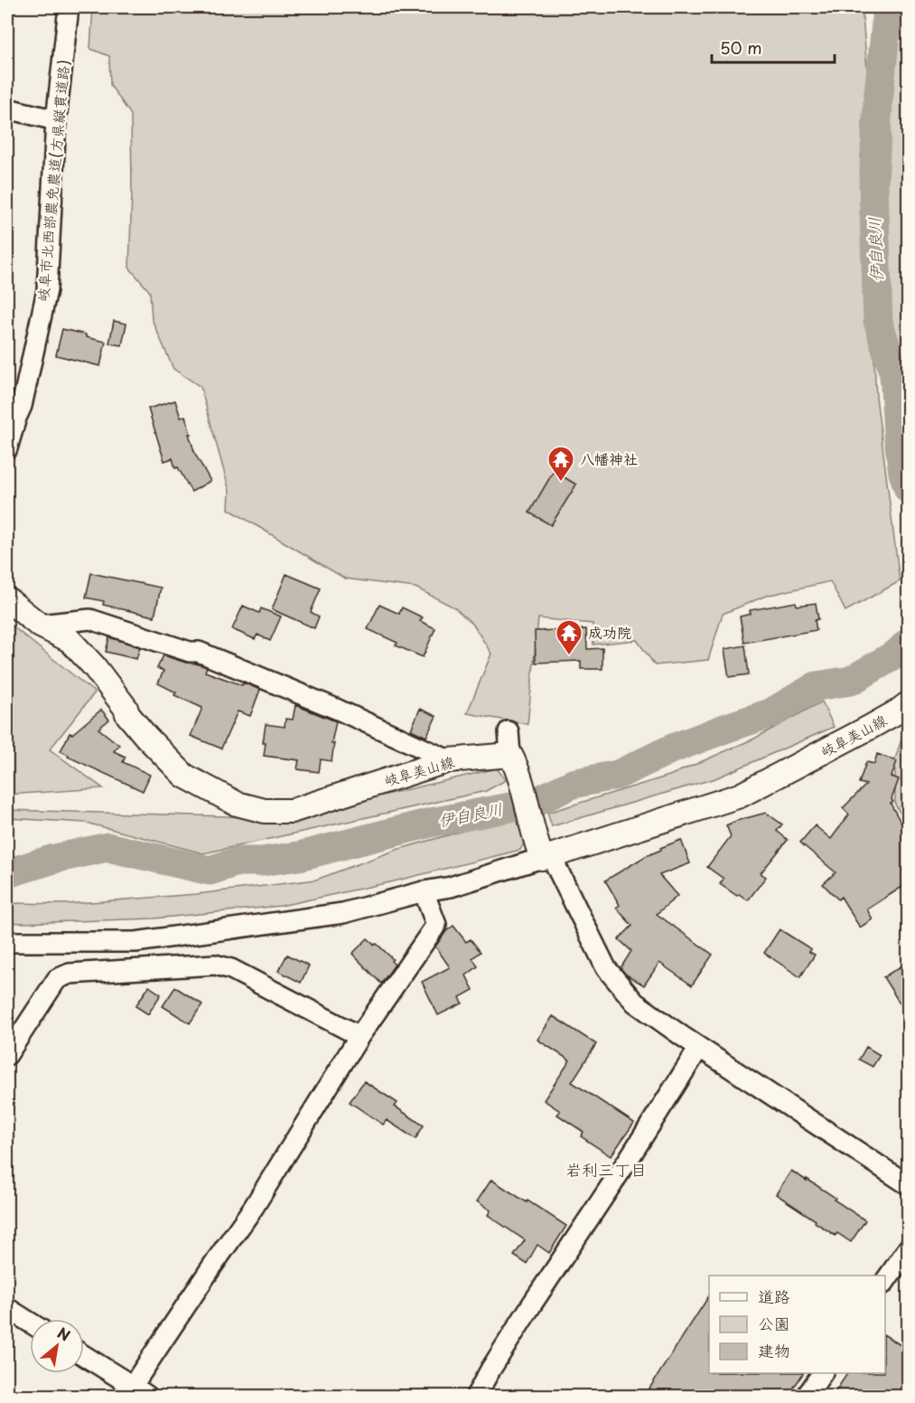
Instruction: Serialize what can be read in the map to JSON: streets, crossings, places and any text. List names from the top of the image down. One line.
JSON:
{"streets":{"main road":["岐阜美山線"],"street":["岐阜市北西部農免農道(方県縦貫道路)"]},"districts":["岩利三丁目"],"water":["伊自良川"],"places":{"temple":["八幡神社","成功院"]},"legend":["道路","公園","建物"],"scale_bar":"50 m","north":"top right"}
